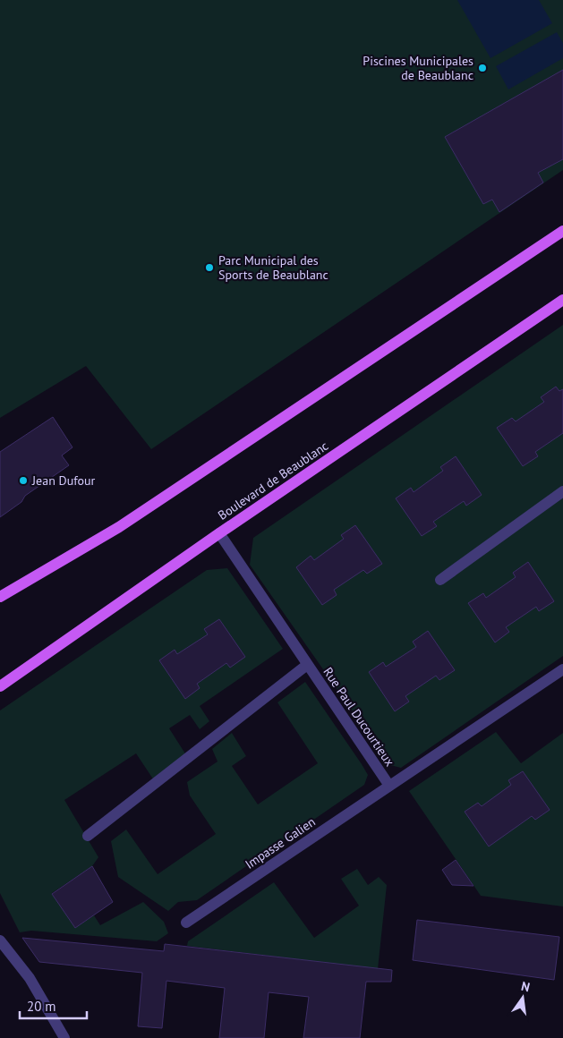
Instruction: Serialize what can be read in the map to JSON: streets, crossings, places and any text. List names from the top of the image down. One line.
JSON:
{"streets":{"main road":["Boulevard de Beaublanc"],"street":["Rue Paul Ducourtieux","Impasse Galien"]},"crossings":[["Boulevard de Beaublanc","Rue Paul Ducourtieux"],["Rue Paul Ducourtieux","Impasse Galien"]],"places":["Piscines Municipales de Beaublanc","Parc Municipal des Sports de Beaublanc","Jean Dufour"],"scale_bar":"20 m","north":"top"}
